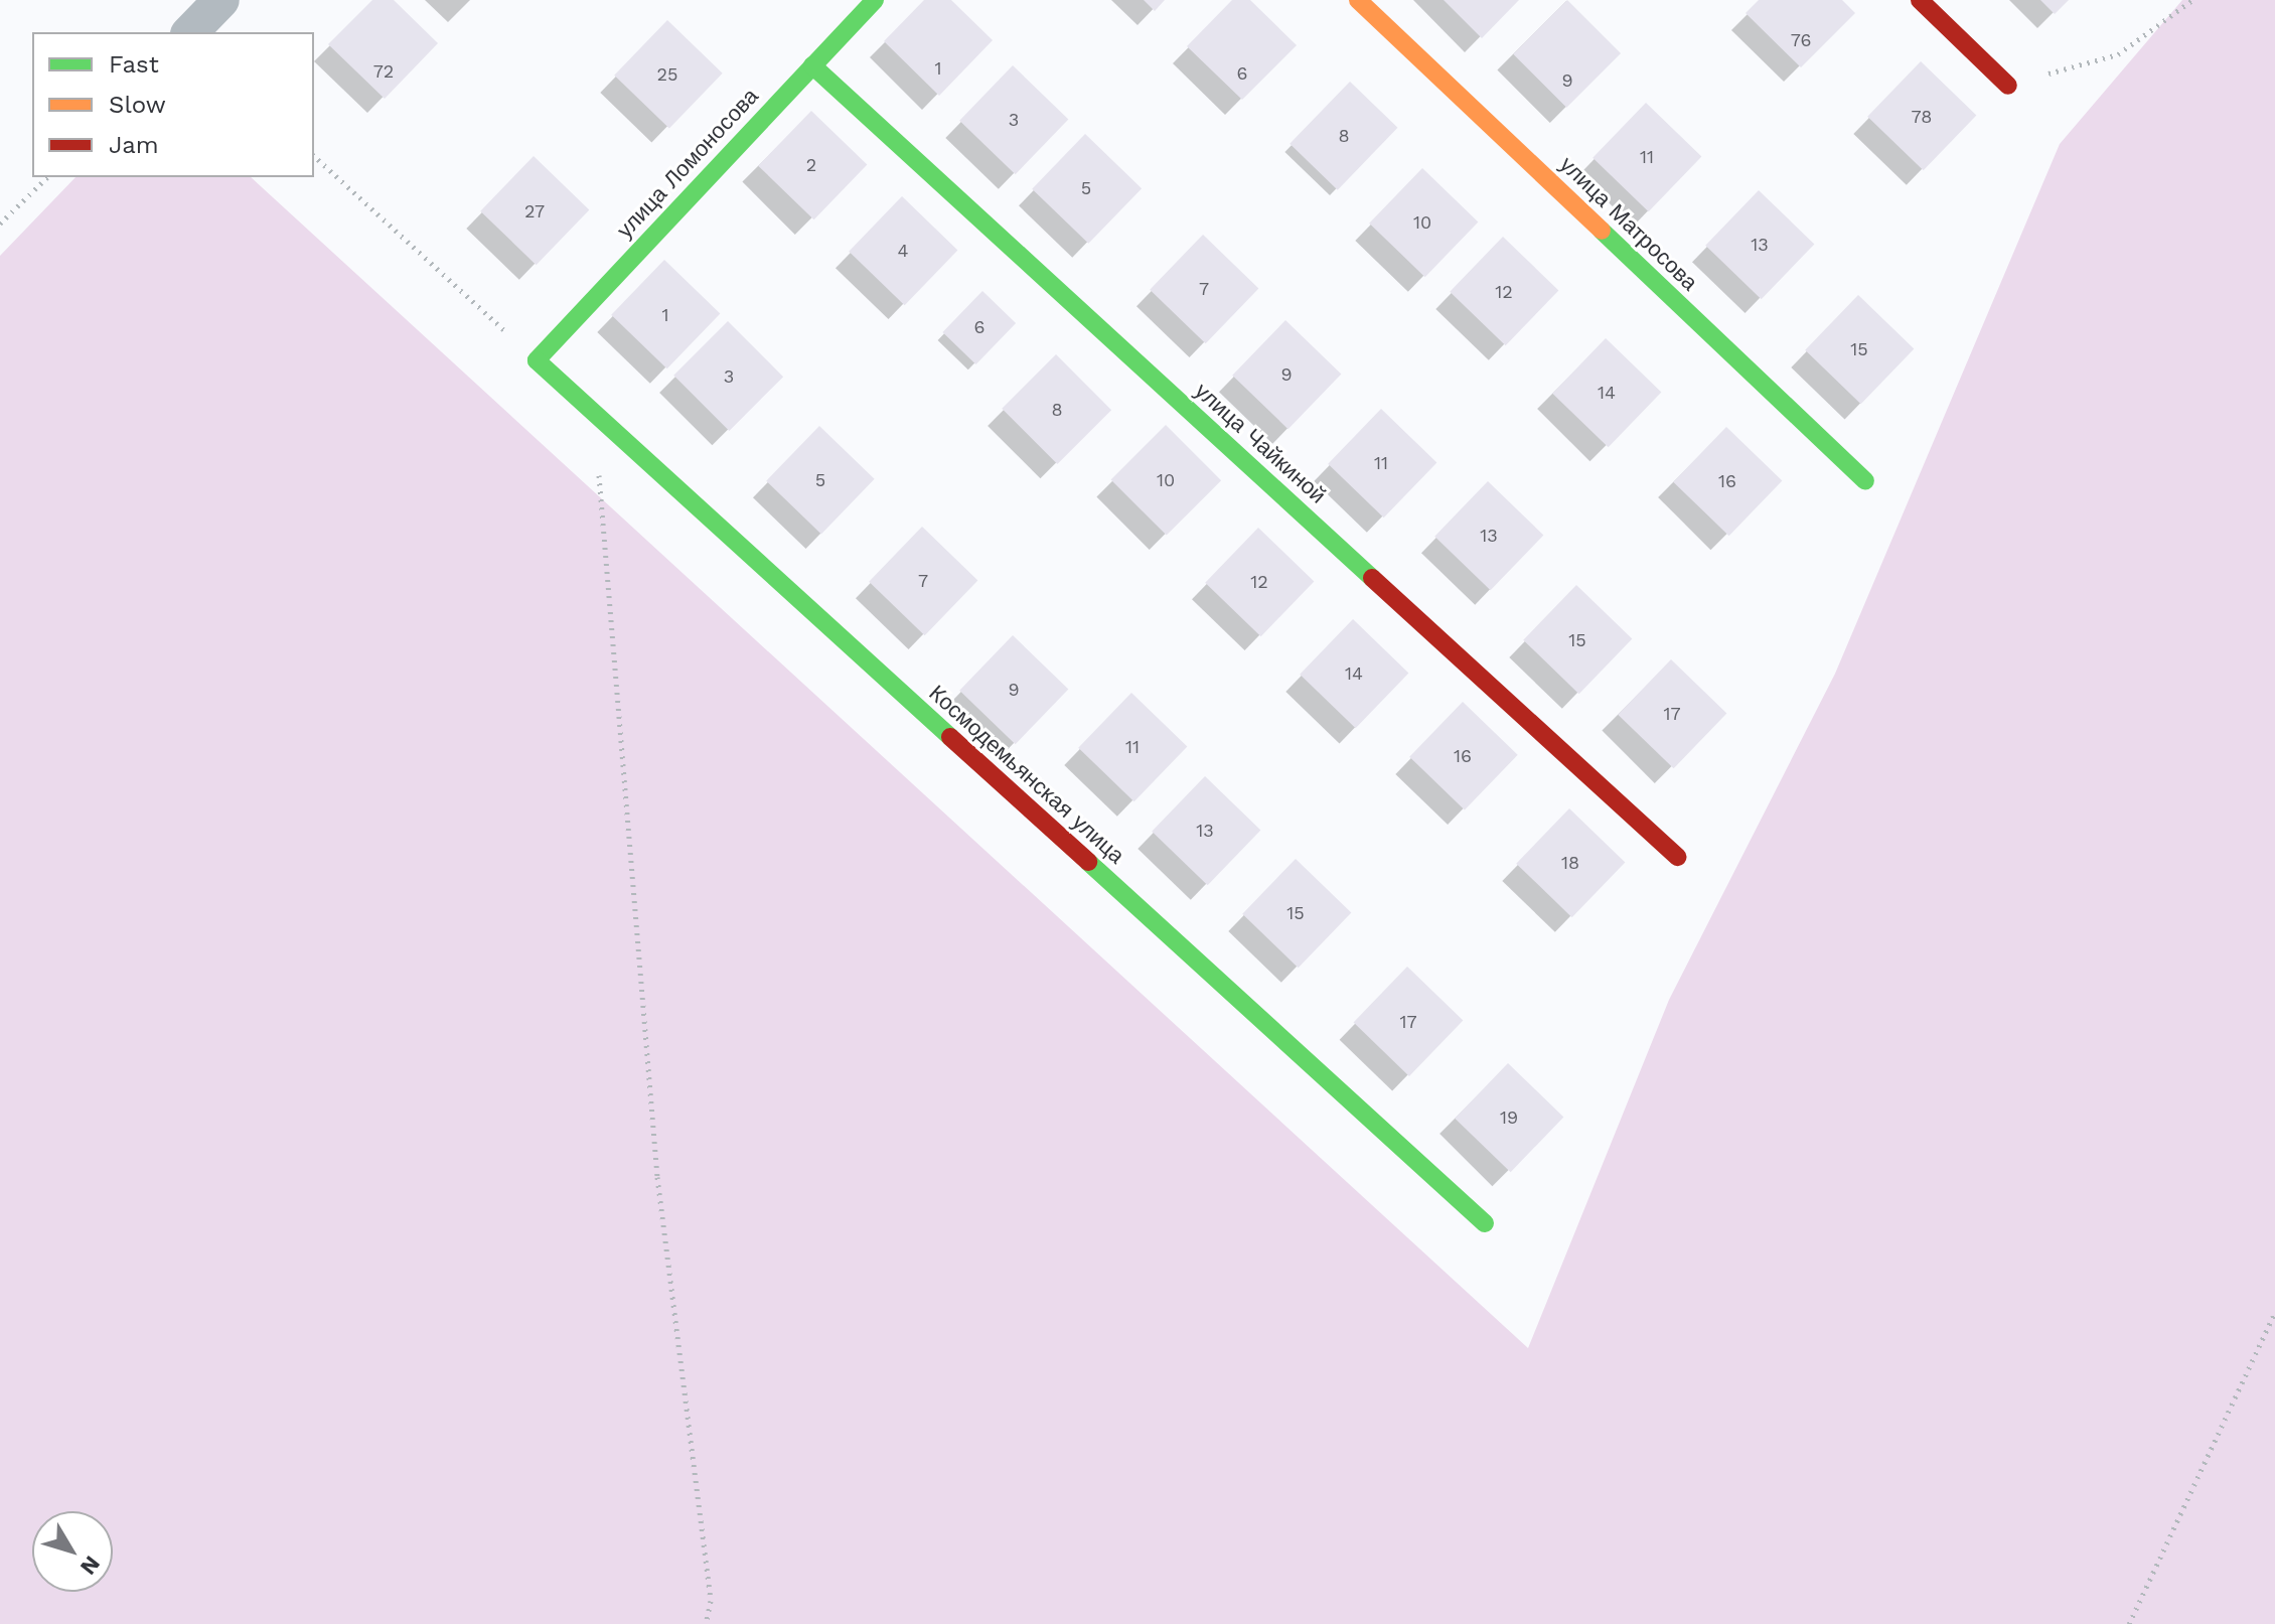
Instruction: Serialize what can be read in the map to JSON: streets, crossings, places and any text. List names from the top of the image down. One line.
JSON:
{"streets":{"street":["улица Ломоносова","улица Матросова","улица Чайкиной","Космодемьянская улица"]},"crossings":[["улица Ломоносова","улица Чайкиной"],["улица Ломоносова","Космодемьянская улица"]],"house_numbers":["76","1","72","6","25","9","78","3","8","11","2","5","27","10","13","4","7","12","1","6","15","9","3","14","8","11","5","10","16","13","7","12","15","14","9","17","11","16","13","18","15","17","19"],"legend":["Fast","Slow","Jam"],"north":"bottom right"}
